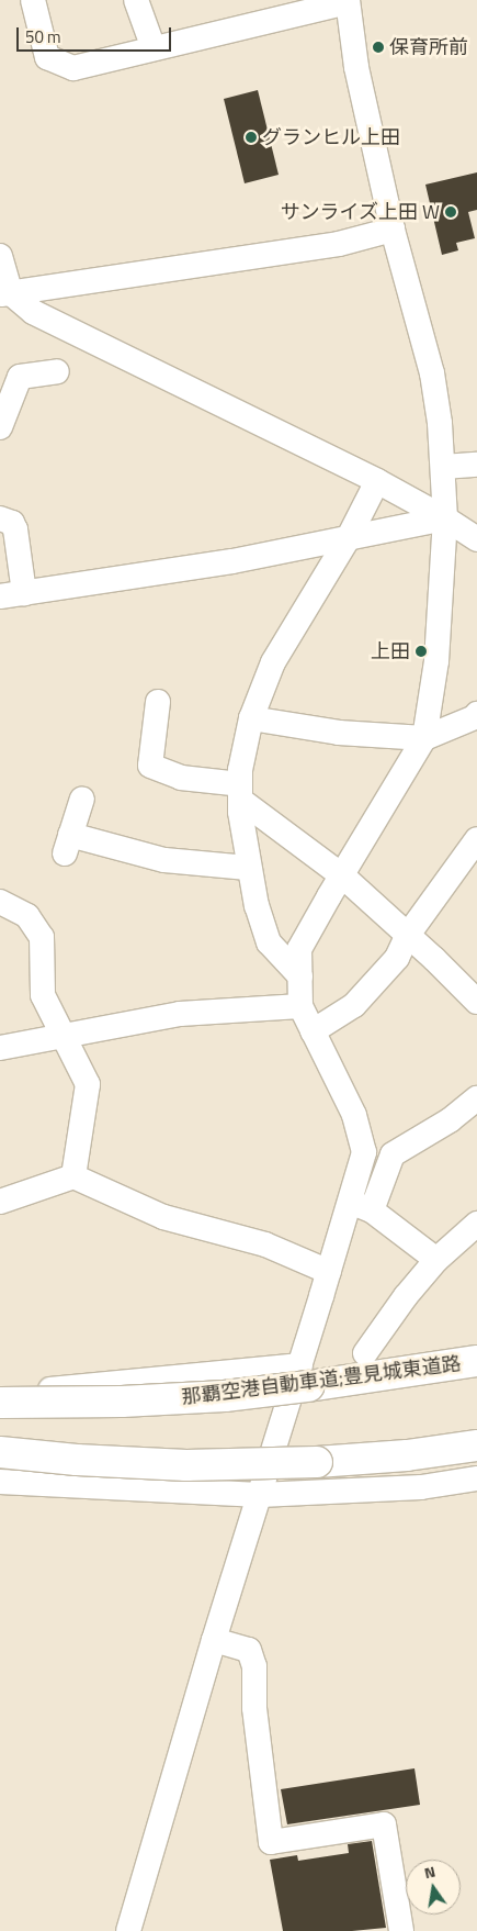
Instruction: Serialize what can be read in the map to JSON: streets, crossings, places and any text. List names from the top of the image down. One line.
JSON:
{"streets":{"highway":["那覇空港自動車道;豊見城東道路"]},"places":["保育所前","グランヒル上田","サンライズ上田 W","上田"],"scale_bar":"50 m","north":"top"}
